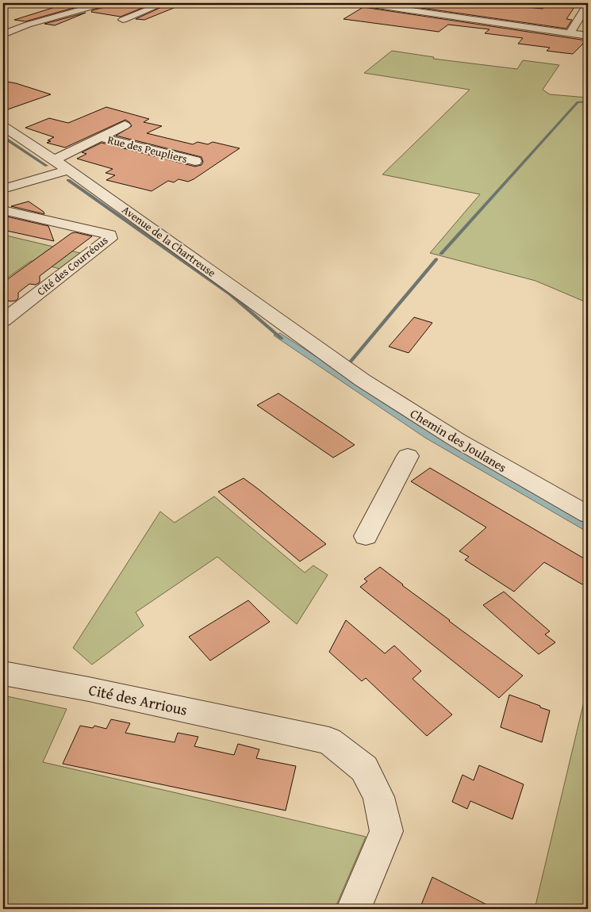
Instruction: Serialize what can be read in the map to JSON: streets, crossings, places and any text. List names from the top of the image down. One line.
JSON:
{"streets":{"street":["Rue des Peupliers","Avenue de la Chartreuse","Cité des Courréous","Chemin des Joulanes","Cité des Arrious"]},"crossings":[["Avenue de la Chartreuse","Chemin des Joulanes"]]}
